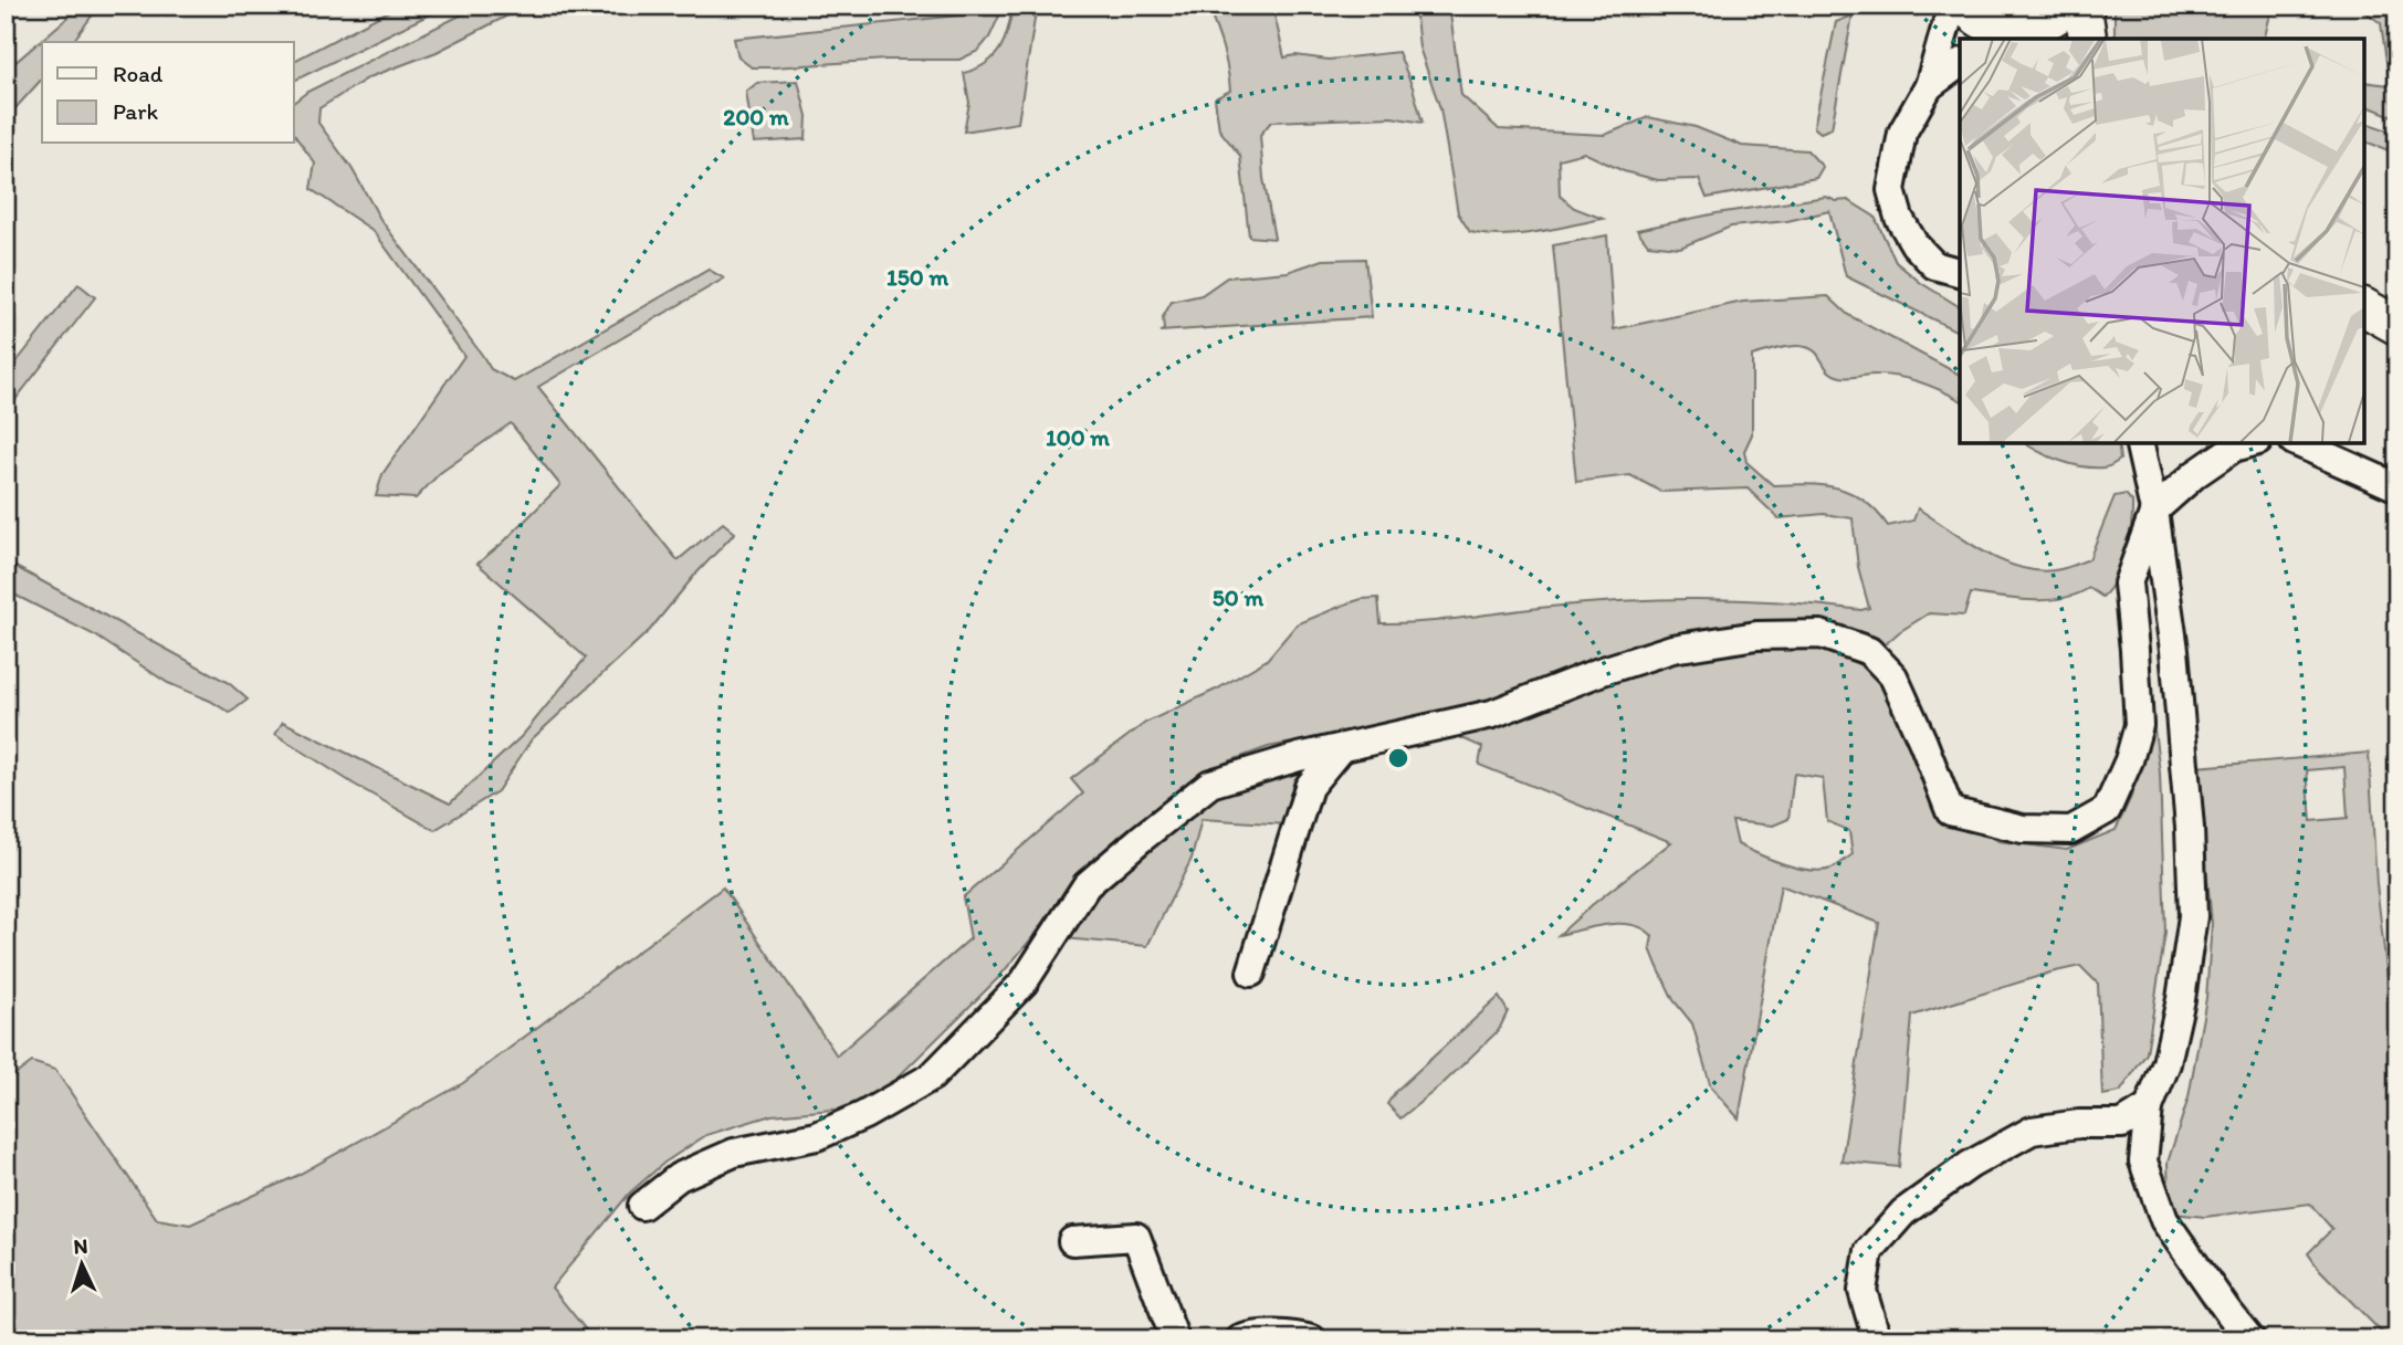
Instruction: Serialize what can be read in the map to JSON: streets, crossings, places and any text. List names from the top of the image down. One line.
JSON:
{"legend":["Road","Park"],"north":"top","rings":["200 m","150 m","100 m","50 m"]}
